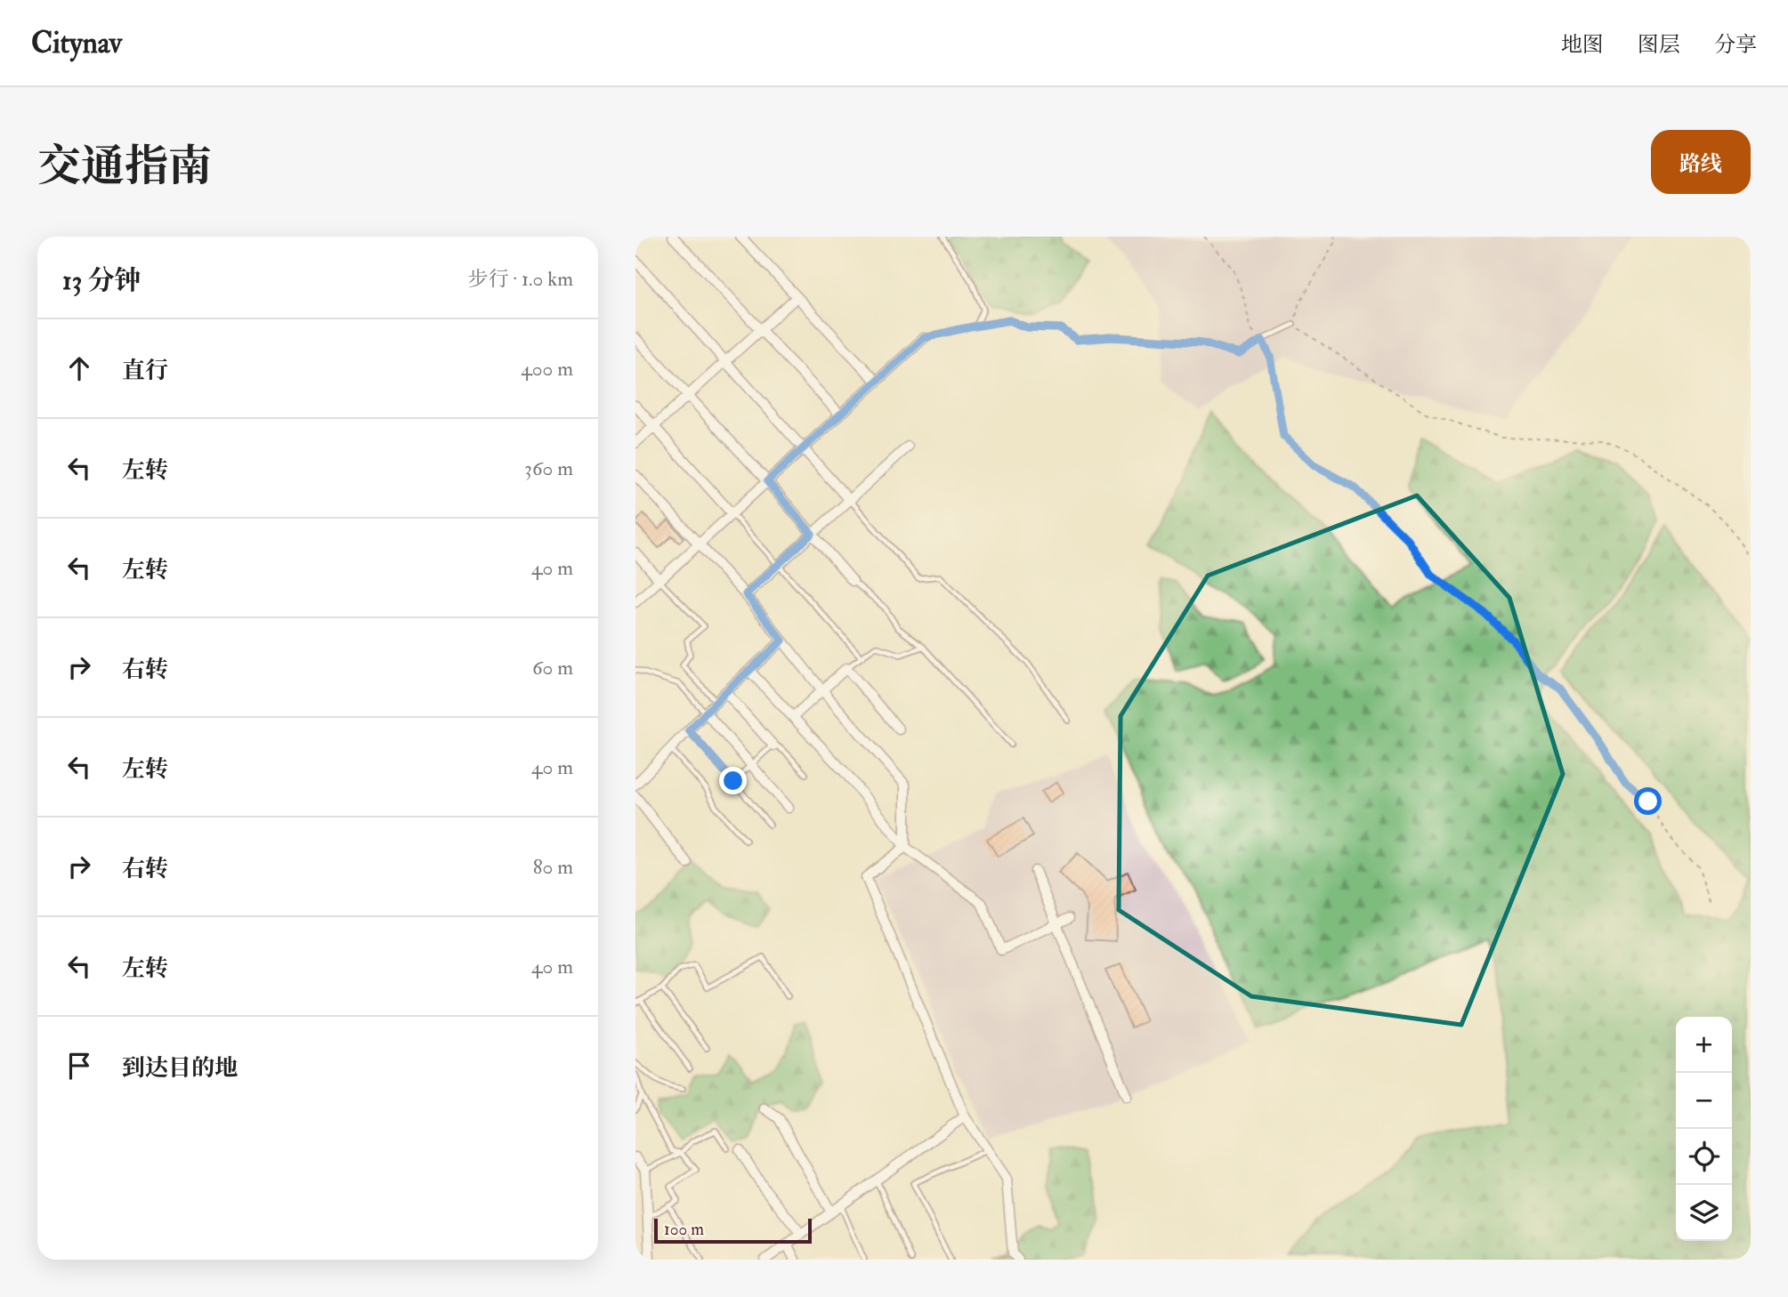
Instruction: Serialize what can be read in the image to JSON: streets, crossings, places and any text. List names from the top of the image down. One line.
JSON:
{"scale_bar":"100 m","page":{"header":"Citynav","nav":["地图","图层","分享"],"buttons":"路线","title":"交通指南","heading":["13 分钟","步行 · 1.0 km"],"list":[["直行","400 m"],["左转","360 m"],["左转","40 m"],["右转","60 m"],["左转","40 m"],["右转","80 m"],["左转","40 m"],"到达目的地"],"map_buttons":["+","−"],"scale":"100 m"}}
